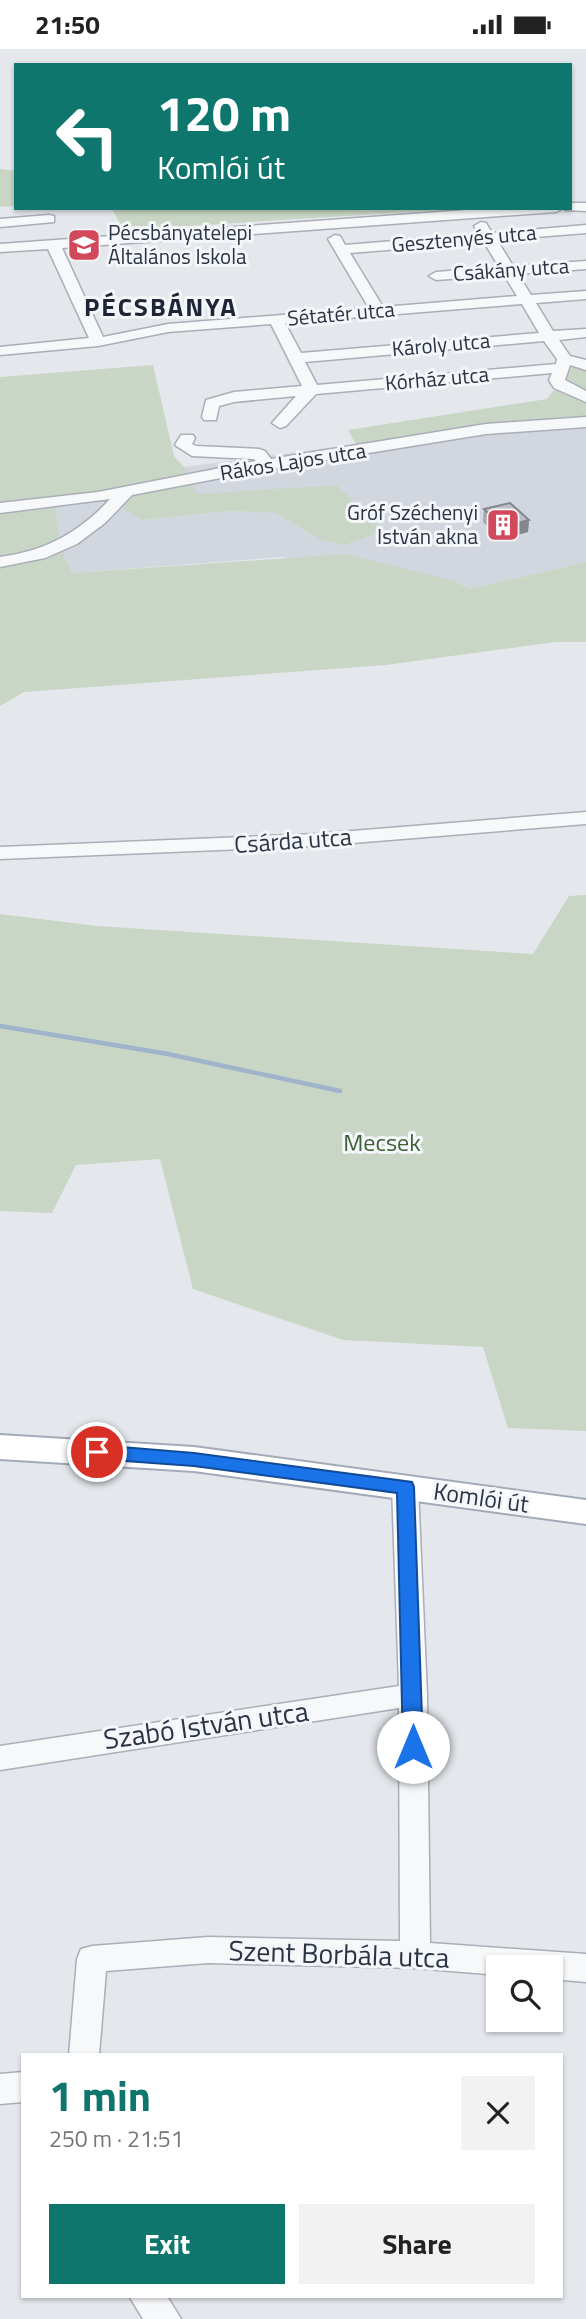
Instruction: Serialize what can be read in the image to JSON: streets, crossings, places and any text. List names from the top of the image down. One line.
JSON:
{"streets":{"main road":["Komlói út"],"street":["Gesztenyés utca","Csákány utca","Sétatér utca","Károly utca","Kórház utca","Rákos Lajos utca","Csárda utca","Szabó István utca","Szent Borbála utca"]},"districts":["PÉCSBÁNYA"],"parks":["Mecsek"],"places":{"school or university":["Pécsbányatelepi Általános Iskola"],"building":["Gróf Széchenyi István akna"]},"page":{"status":"21:50","turn":["120 m","Komlói út"],"heading":["1 min","250 m · 21:51"],"buttons":["Exit","Share"]}}
